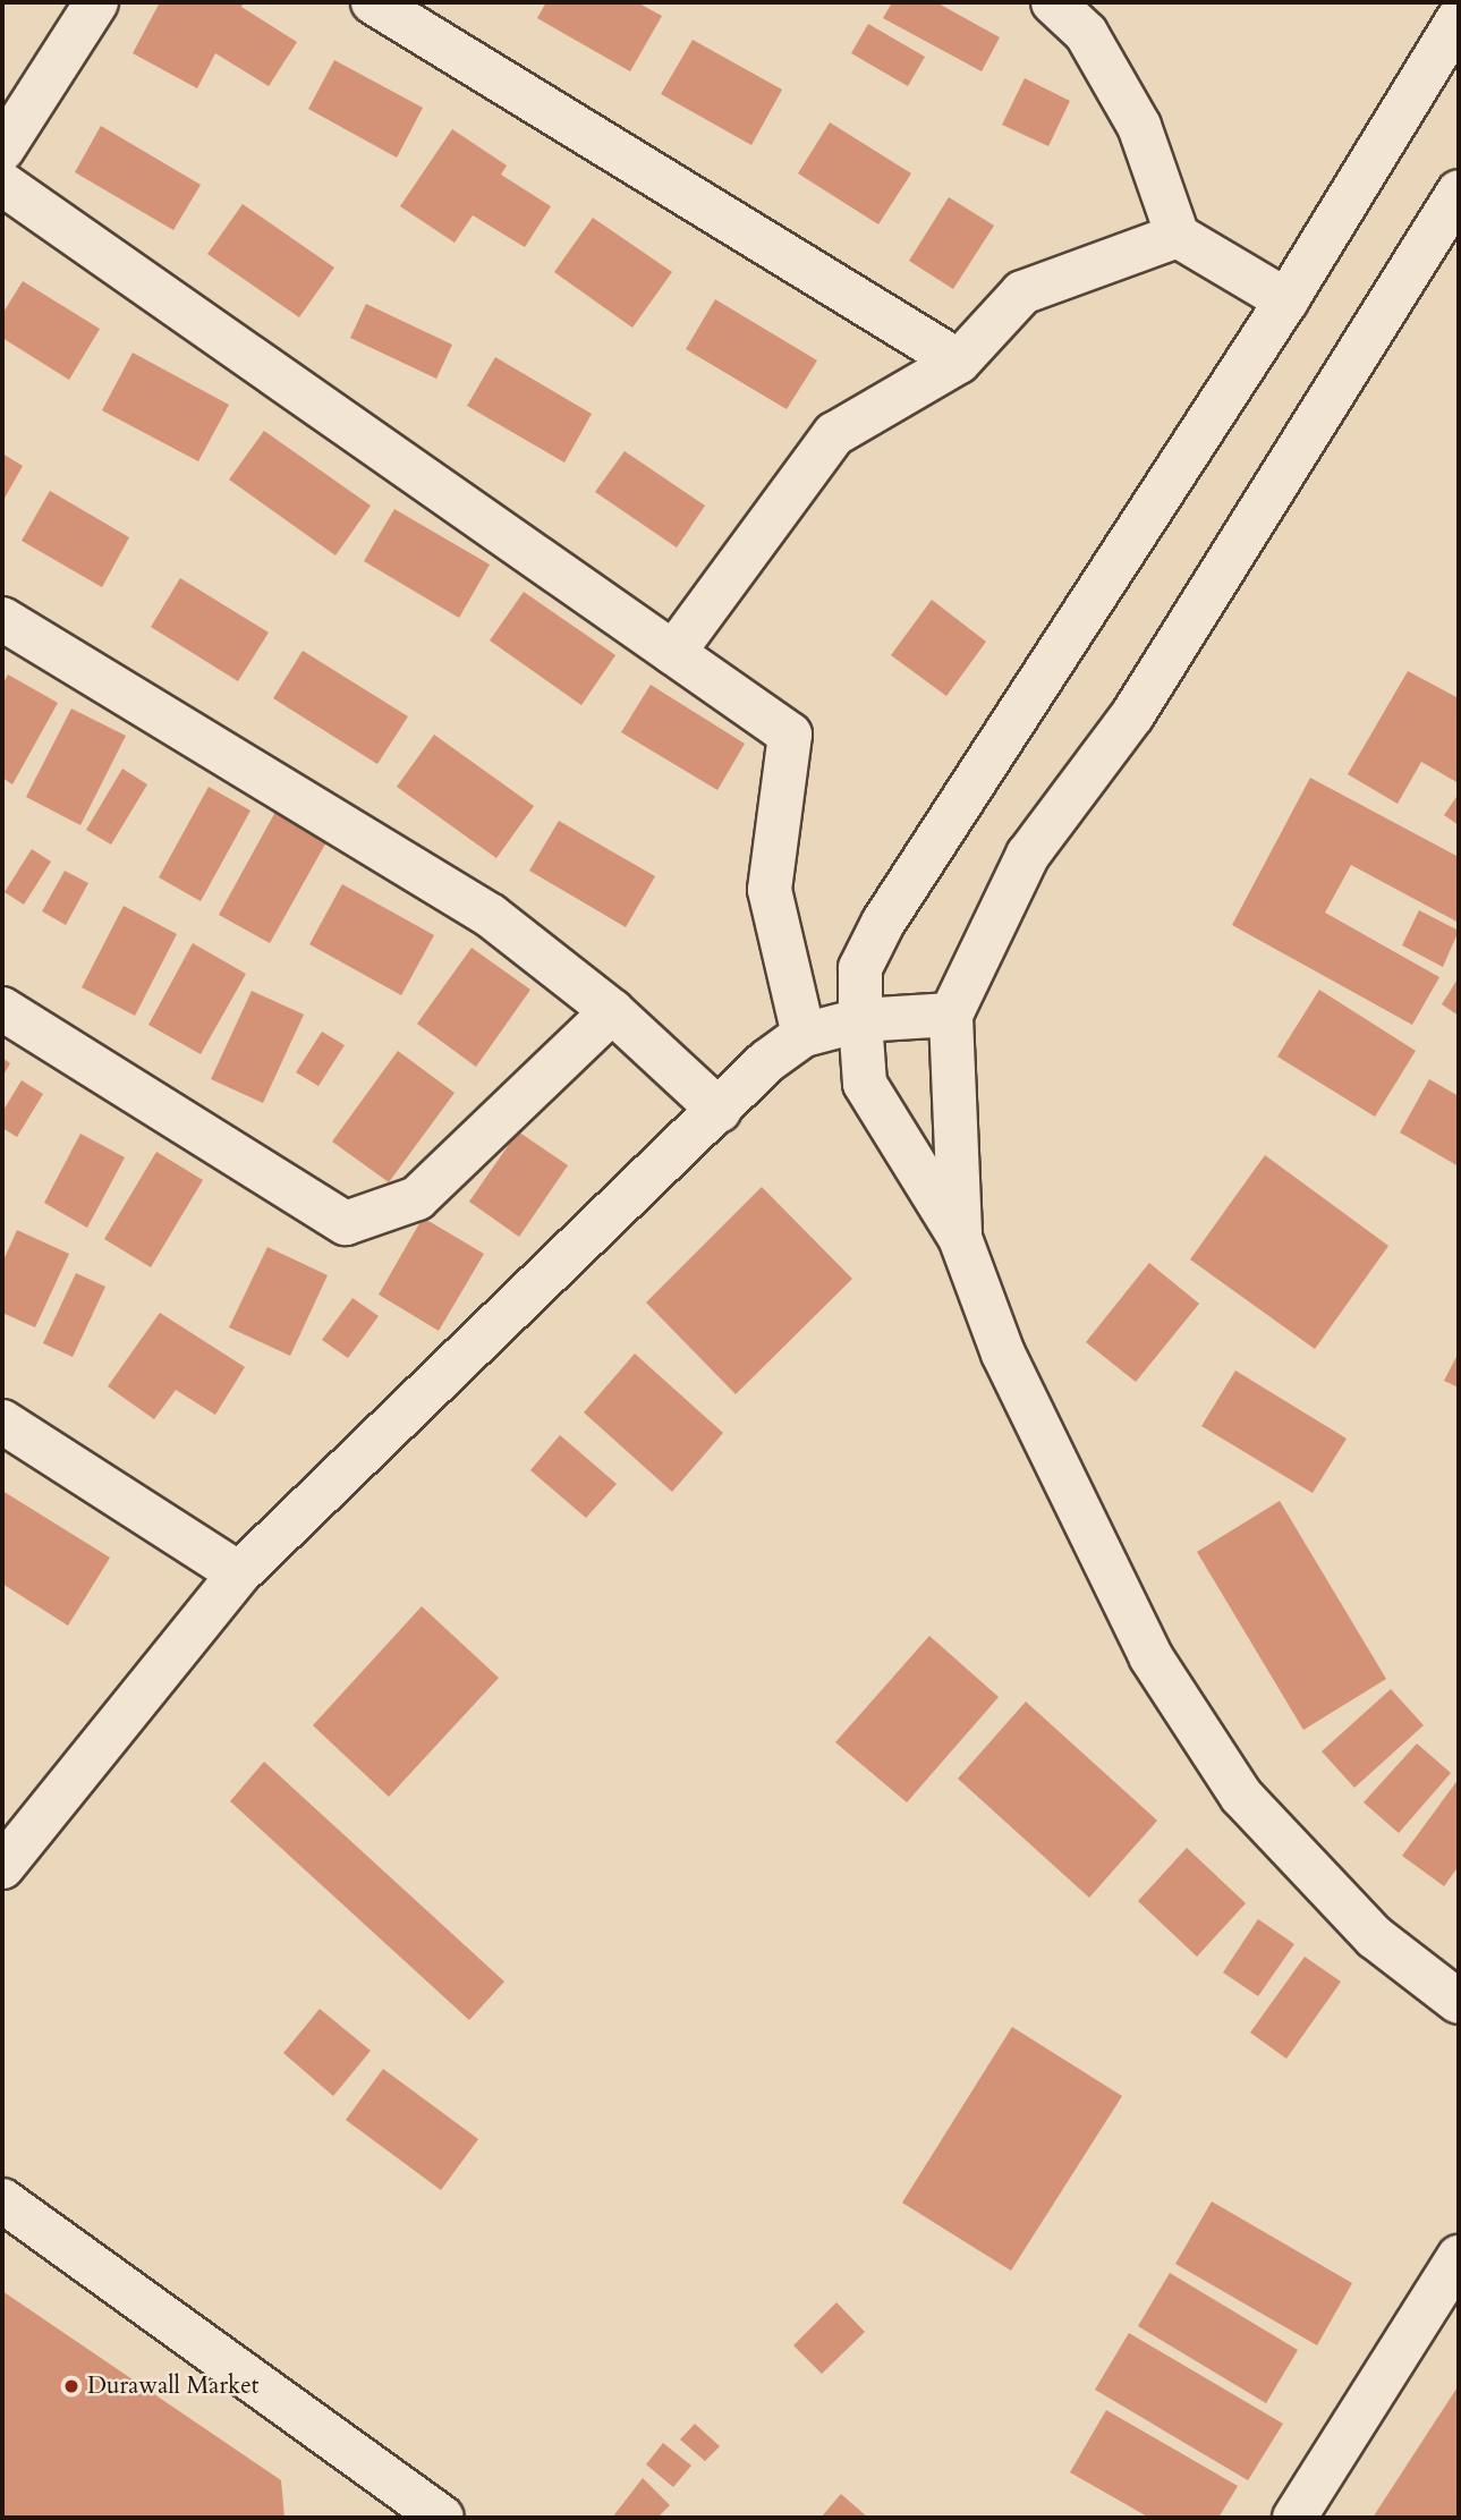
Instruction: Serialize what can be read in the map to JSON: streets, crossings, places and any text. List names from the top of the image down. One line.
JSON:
{"places":["Durawall Market"]}
